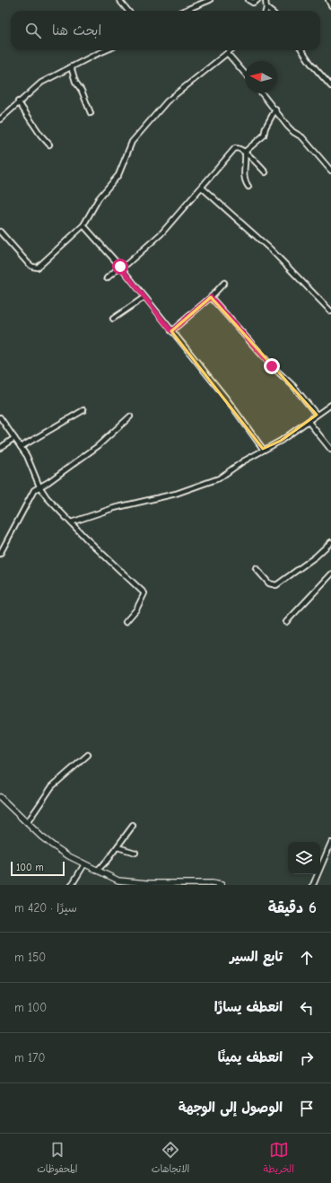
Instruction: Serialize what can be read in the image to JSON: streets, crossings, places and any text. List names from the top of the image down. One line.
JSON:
{"scale_bar":"100 m","north":"left","page":{"search":"ابحث هنا","scale":"100 m","heading":["6 دقيقة","سيرًا · 420 m"],"list":[["تابع السير","150 m"],["انعطف يسارًا","100 m"],["انعطف يمينًا","170 m"],"الوصول إلى الوجهة"],"nav":["الخريطة","الاتجاهات","المحفوظات"]}}
